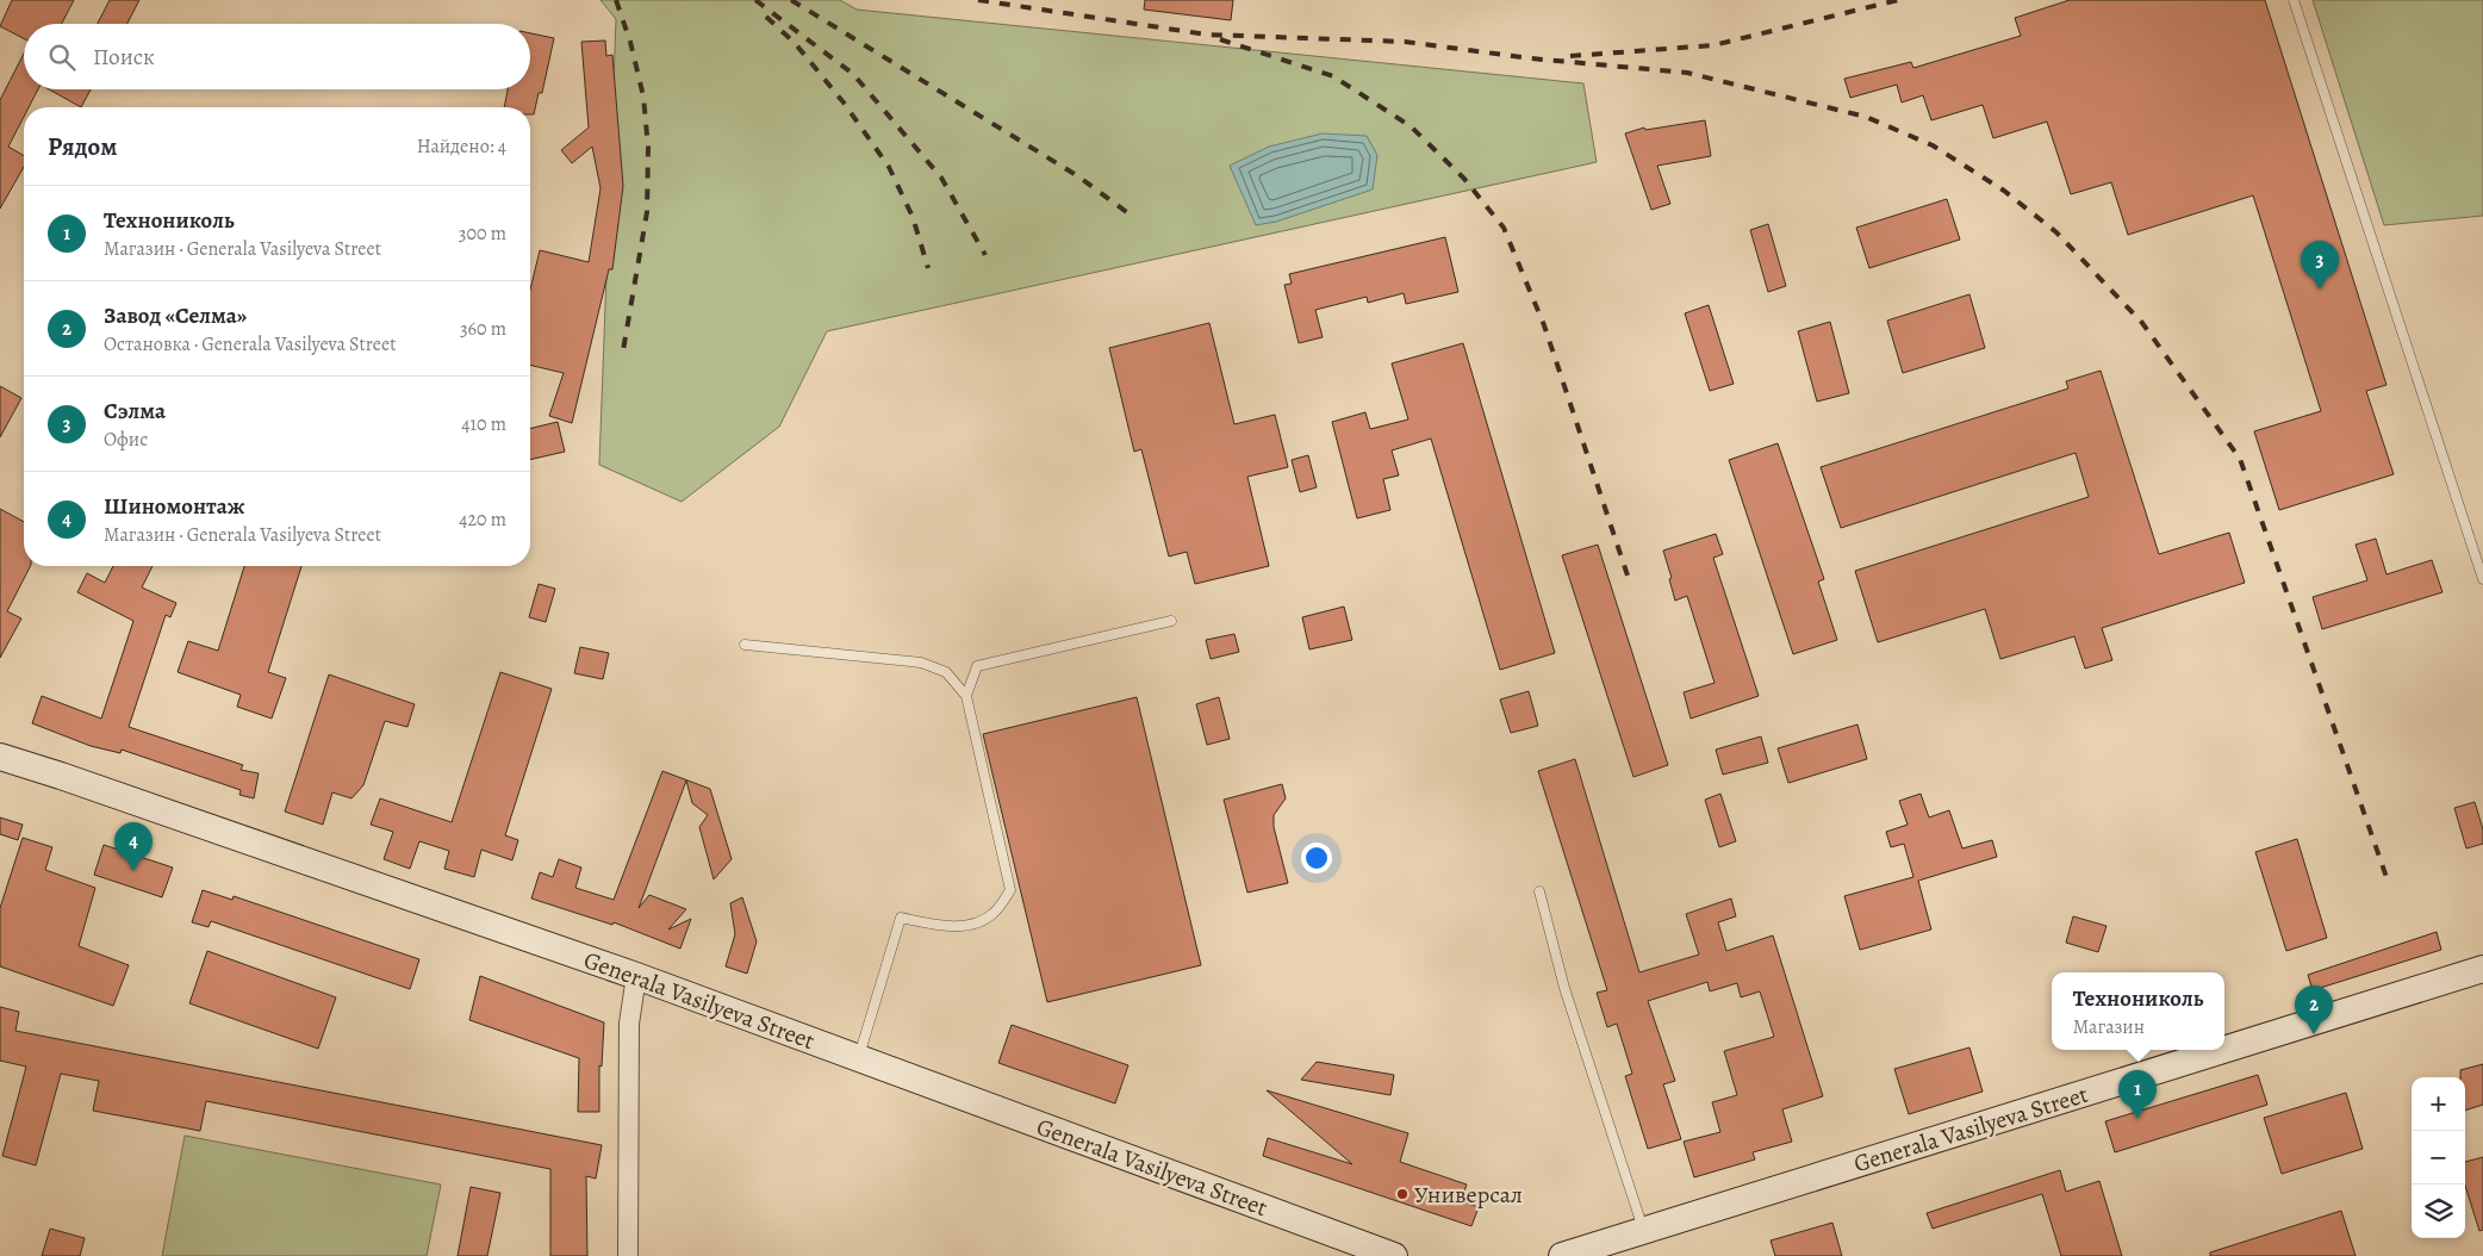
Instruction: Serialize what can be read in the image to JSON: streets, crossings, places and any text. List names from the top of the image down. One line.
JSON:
{"streets":{"main road":["Generala Vasilyeva Street"]},"places":["Универсал"],"page":{"search":"Поиск","heading":["Рядом","Найдено: 4"],"list":[{"mark":"1","name":"Технониколь","note":"Магазин · Generala Vasilyeva Street","value":"300 m"},{"mark":"2","name":"Завод «Селма»","note":"Остановка · Generala Vasilyeva Street","value":"360 m"},{"mark":"3","name":"Сэлма","note":"Офис","value":"410 m"},{"mark":"4","name":"Шиномонтаж","note":"Магазин · Generala Vasilyeva Street","value":"420 m"}],"pins":["3","4","2","1"],"popup":["Технониколь","Магазин"],"map_buttons":["+","−"]}}
